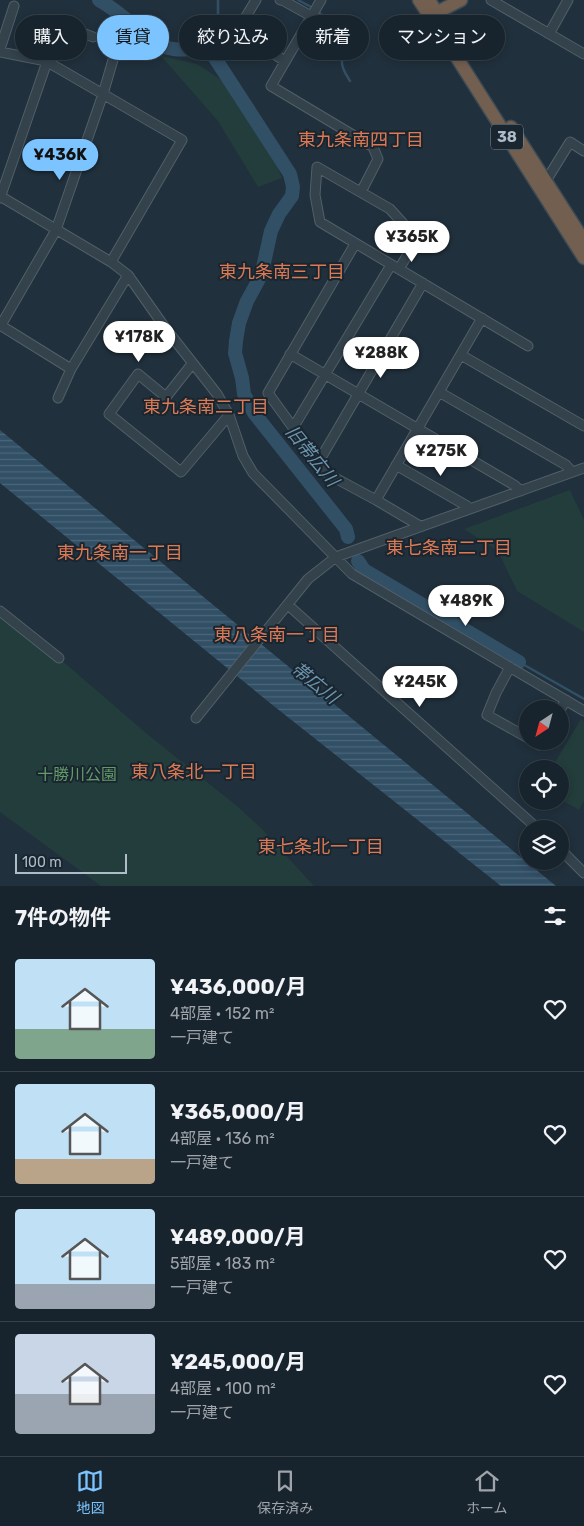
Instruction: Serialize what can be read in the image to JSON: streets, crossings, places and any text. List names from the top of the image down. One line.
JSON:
{"streets":{"highway":["38"]},"districts":["東九条南四丁目","東九条南三丁目","東九条南二丁目","東七条南二丁目","東九条南一丁目","東八条南一丁目","東八条北一丁目","東七条北一丁目"],"water":["旧帯広川","帯広川"],"parks":["十勝川公園"],"scale_bar":"100 m","north":"bottom left","page":{"chip":["購入","賃貸","絞り込み","新着","マンション"],"price":["¥436K","¥365K","¥178K","¥288K","¥275K","¥489K","¥245K"],"scale":"100 m","heading":"7件の物件","list":[{"name":"¥436,000/月","note":"4部屋 · 152 m² · 一戸建て"},{"name":"¥365,000/月","note":"4部屋 · 136 m² · 一戸建て"},{"name":"¥489,000/月","note":"5部屋 · 183 m² · 一戸建て"},{"name":"¥245,000/月","note":"4部屋 · 100 m² · 一戸建て"}],"tabs":["地図","保存済み","ホーム"]}}
